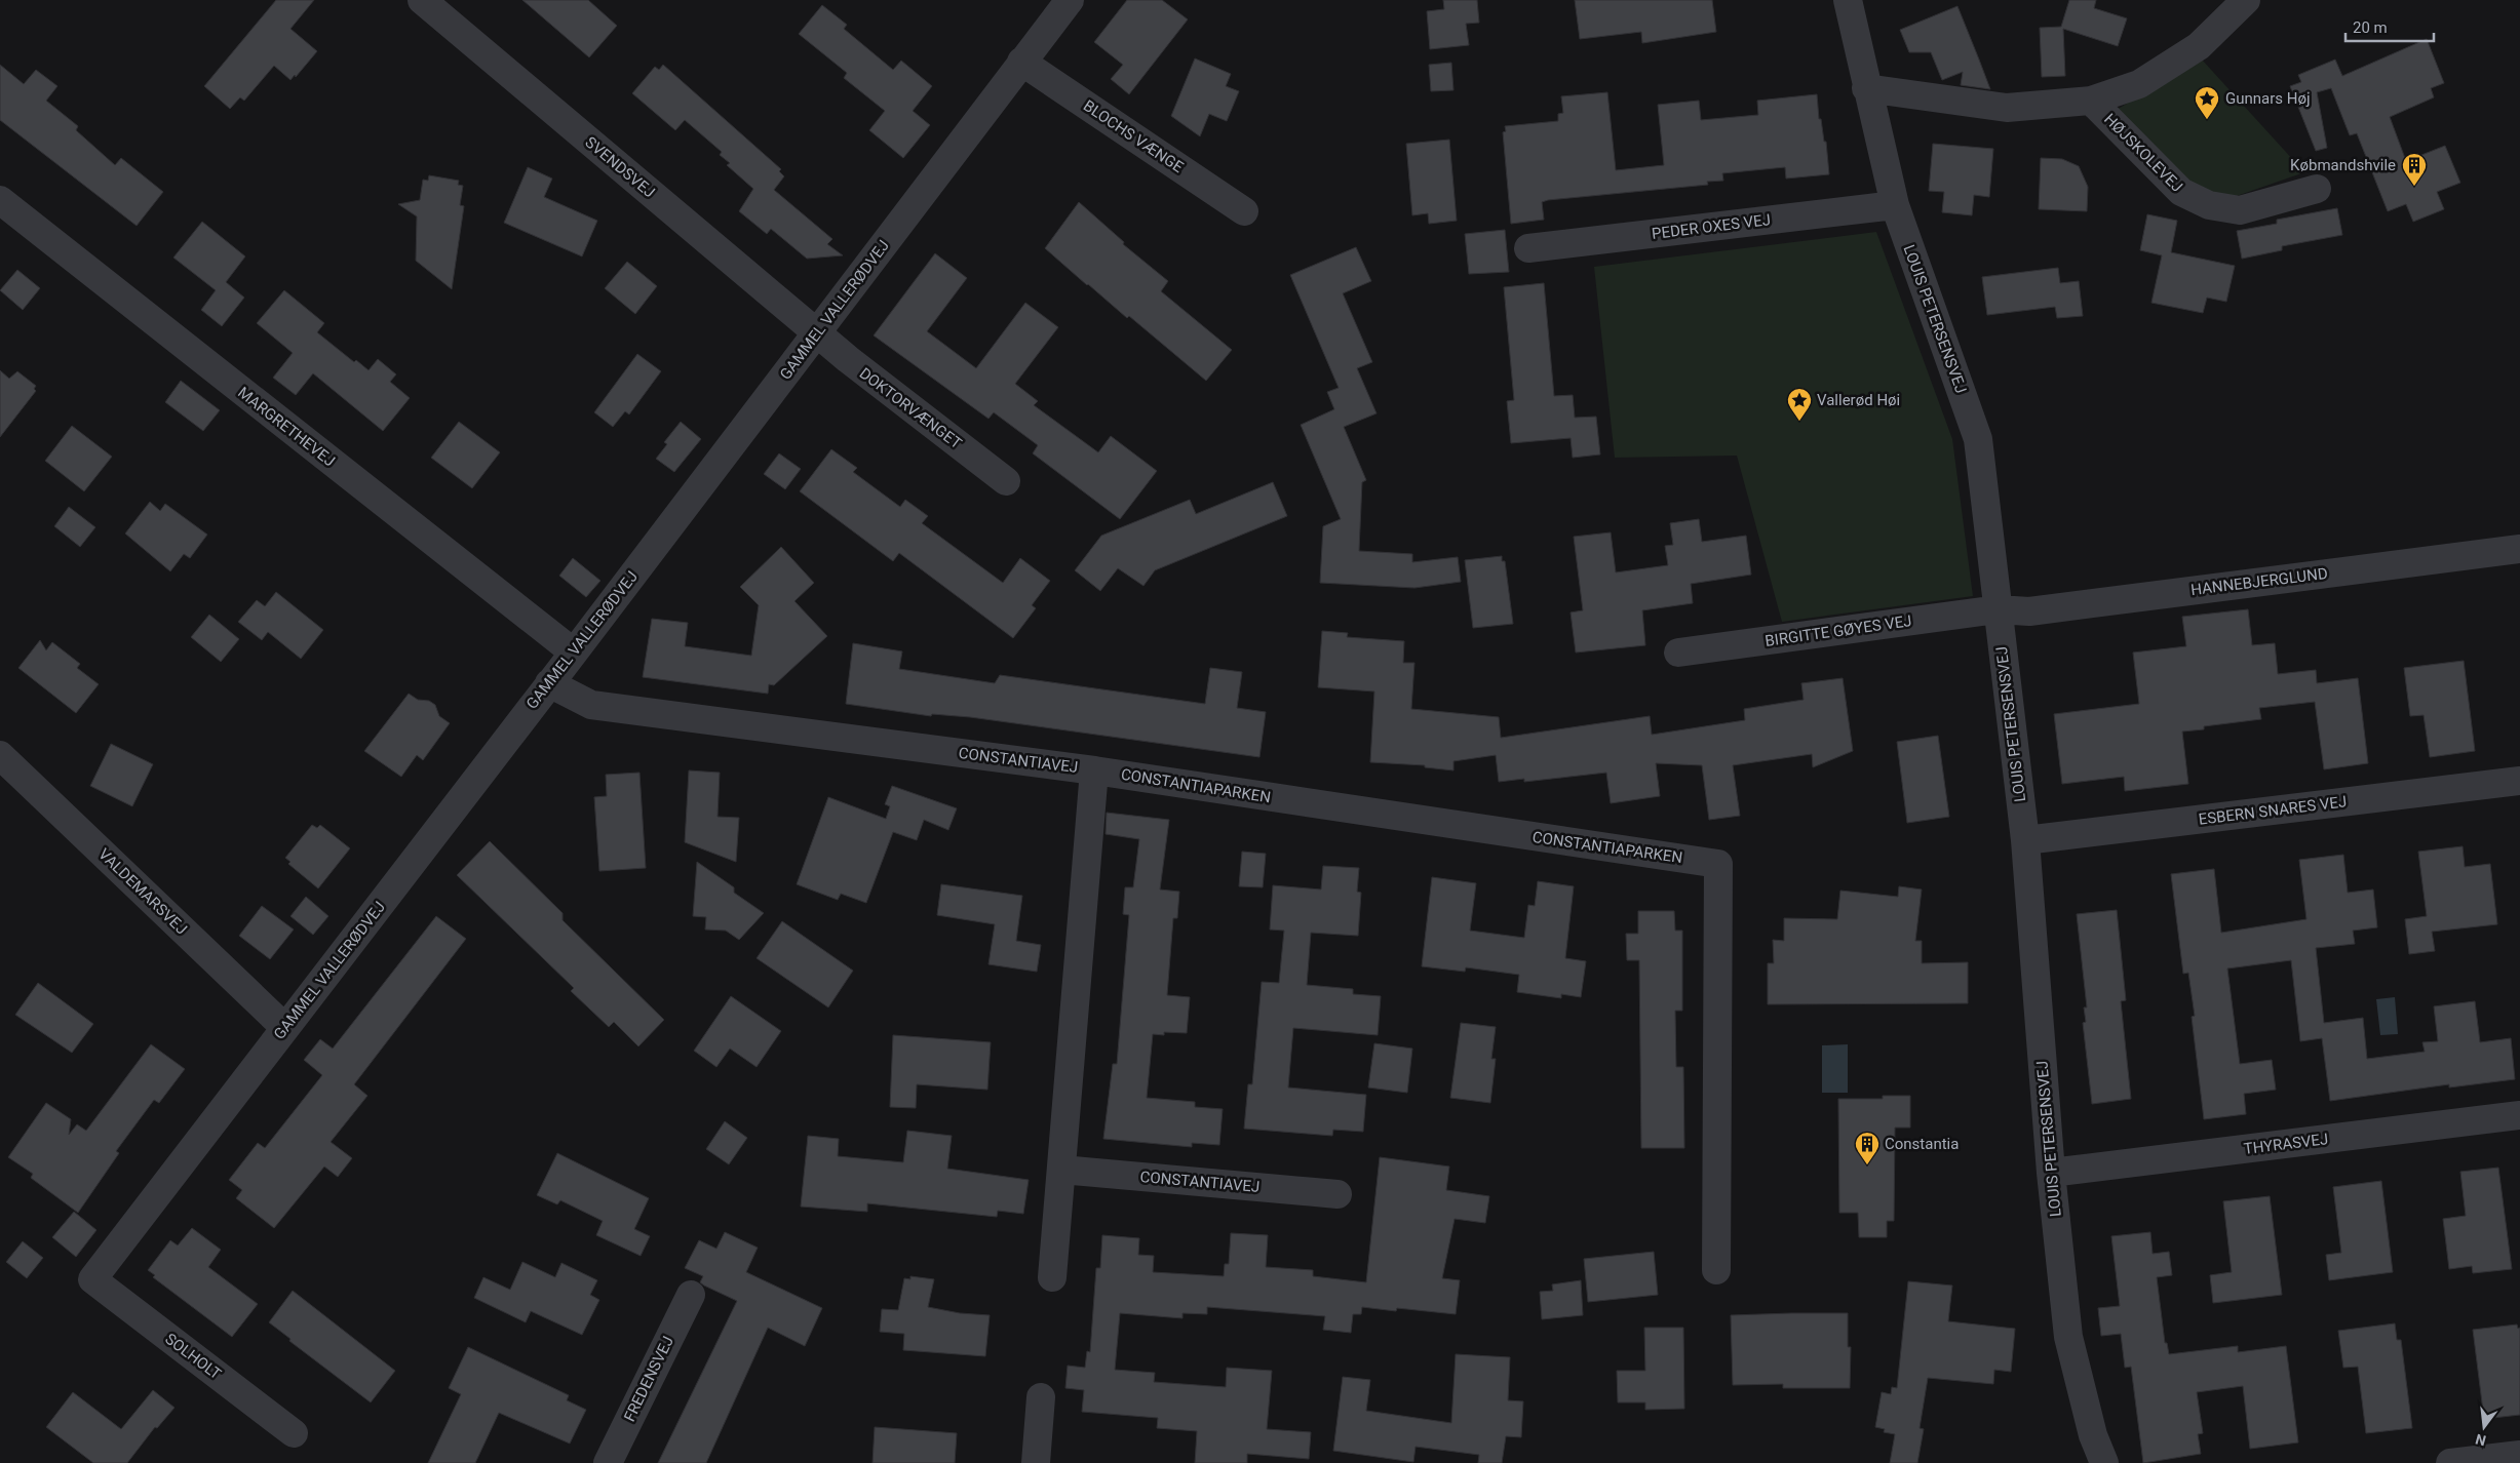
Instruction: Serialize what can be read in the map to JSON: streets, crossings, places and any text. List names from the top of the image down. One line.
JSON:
{"streets":{"street":["BLOCHS VÆNGE","HØJSKOLEVEJ","SVENDSVEJ","PEDER OXES VEJ","GAMMEL VALLERØDVEJ","LOUIS PETERSENSVEJ","DOKTORVÆNGET","MARGRETHEVEJ","HANNEBJERGLUND","BIRGITTE GØYES VEJ","CONSTANTIAVEJ","CONSTANTIAPARKEN","ESBERN SNARES VEJ","VALDEMARSVEJ","THYRASVEJ","SOLHOLT","FREDENSVEJ"]},"crossings":[["BLOCHS VÆNGE","GAMMEL VALLERØDVEJ"],["HØJSKOLEVEJ","LOUIS PETERSENSVEJ"],["SVENDSVEJ","GAMMEL VALLERØDVEJ"],["SVENDSVEJ","DOKTORVÆNGET"],["PEDER OXES VEJ","LOUIS PETERSENSVEJ"],["GAMMEL VALLERØDVEJ","DOKTORVÆNGET"],["GAMMEL VALLERØDVEJ","MARGRETHEVEJ"],["GAMMEL VALLERØDVEJ","CONSTANTIAVEJ"],["GAMMEL VALLERØDVEJ","VALDEMARSVEJ"],["GAMMEL VALLERØDVEJ","SOLHOLT"],["LOUIS PETERSENSVEJ","HANNEBJERGLUND"],["LOUIS PETERSENSVEJ","BIRGITTE GØYES VEJ"],["LOUIS PETERSENSVEJ","ESBERN SNARES VEJ"],["LOUIS PETERSENSVEJ","THYRASVEJ"],["HANNEBJERGLUND","BIRGITTE GØYES VEJ"],["CONSTANTIAVEJ","CONSTANTIAPARKEN"]],"places":{"place":["Gunnars Høj","Vallerød Høi"],"building":["Købmandshvile","Constantia"]},"scale_bar":"20 m","north":"bottom"}
